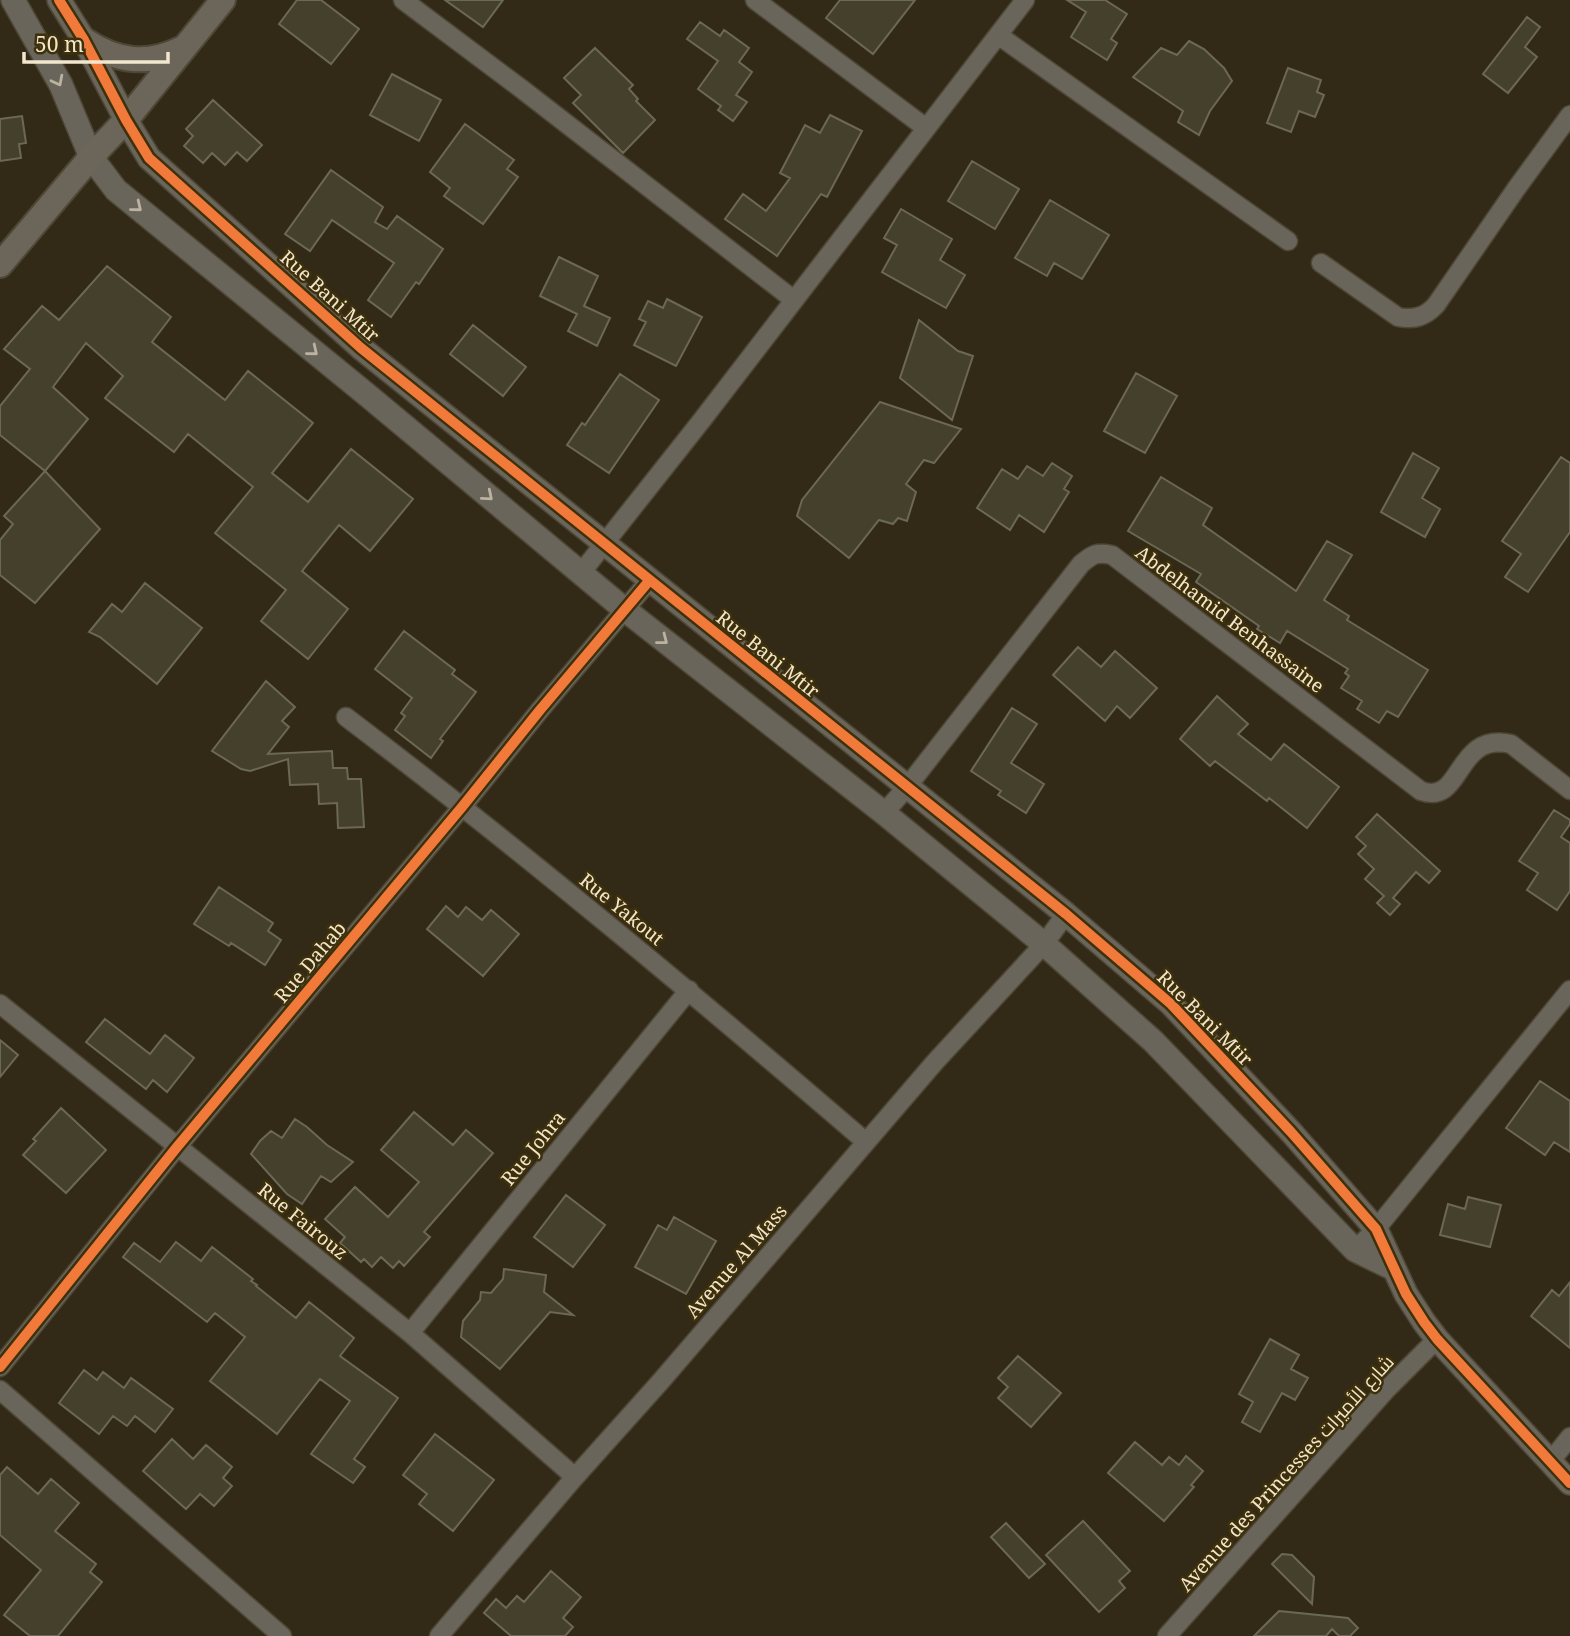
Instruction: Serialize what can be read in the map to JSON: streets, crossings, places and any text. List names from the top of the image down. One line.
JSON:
{"streets":{"street":["Rue Bani Mtir","Abdelhamid Benhassaine","Rue Yakout","Rue Dahab","Rue Johra","Rue Fairouz","Avenue Al Mass","Avenue des Princesses شارع الأميرات"]},"crossings":[["Rue Bani Mtir","Abdelhamid Benhassaine"],["Rue Bani Mtir","Rue Dahab"],["Rue Bani Mtir","Avenue Al Mass"],["Rue Bani Mtir","Avenue des Princesses شارع الأميرات"],["Rue Yakout","Rue Dahab"],["Rue Yakout","Rue Johra"],["Rue Yakout","Avenue Al Mass"],["Rue Dahab","Rue Fairouz"],["Rue Johra","Rue Fairouz"],["Rue Fairouz","Avenue Al Mass"]],"scale_bar":"50 m"}
